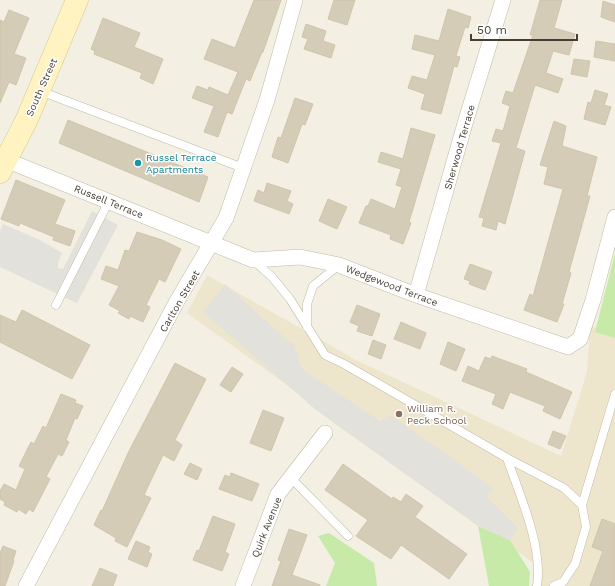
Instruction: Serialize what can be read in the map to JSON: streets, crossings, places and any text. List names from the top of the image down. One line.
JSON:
{"streets":{"main road":["South Street"],"street":["Sherwood Terrace","Russell Terrace","Wedgewood Terrace","Carlton Street","Quirk Avenue"]},"crossings":[["South Street","Russell Terrace"],["Sherwood Terrace","Wedgewood Terrace"],["Russell Terrace","Wedgewood Terrace"],["Russell Terrace","Carlton Street"],["Wedgewood Terrace","Carlton Street"]],"places":["Russel Terrace Apartments","William R. Peck School"],"scale_bar":"50 m"}
